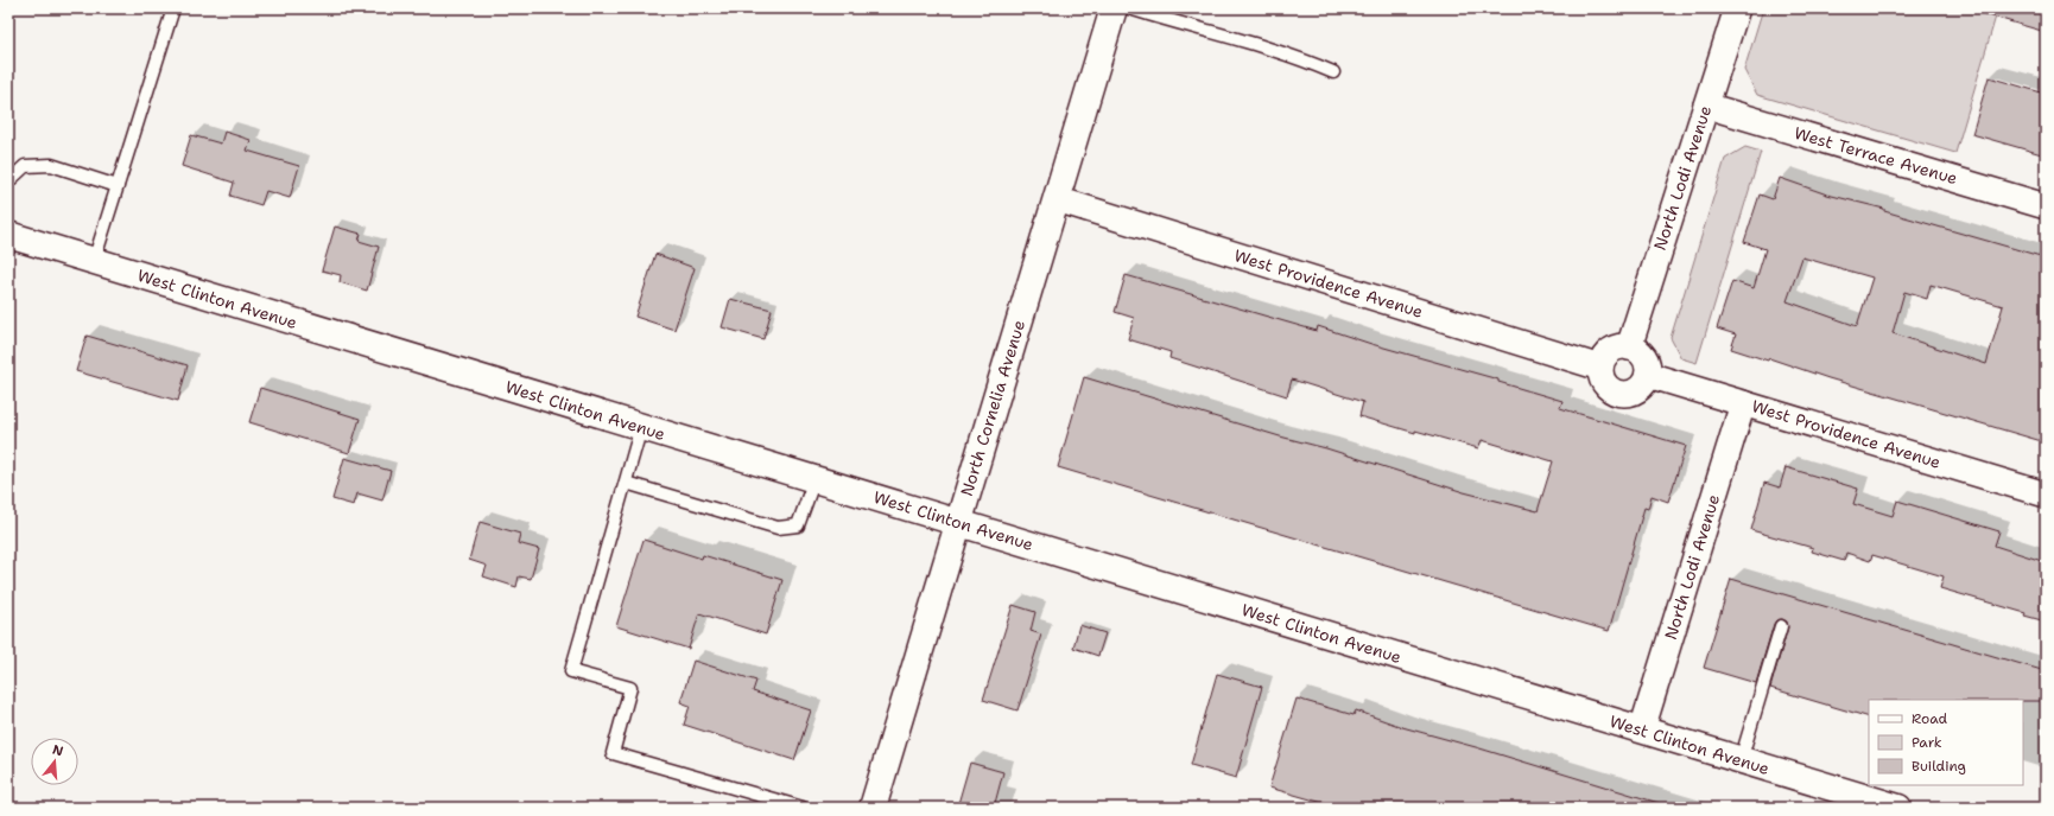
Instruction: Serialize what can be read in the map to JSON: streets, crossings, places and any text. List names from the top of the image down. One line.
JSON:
{"streets":{"main road":["West Clinton Avenue","North Cornelia Avenue"],"street":["West Terrace Avenue","North Lodi Avenue","West Providence Avenue"]},"crossings":[["West Terrace Avenue","North Lodi Avenue"],["North Lodi Avenue","West Providence Avenue"],["North Lodi Avenue","West Clinton Avenue"],["West Providence Avenue","North Cornelia Avenue"],["West Clinton Avenue","North Cornelia Avenue"]],"legend":["Road","Park","Building"],"north":"top"}
